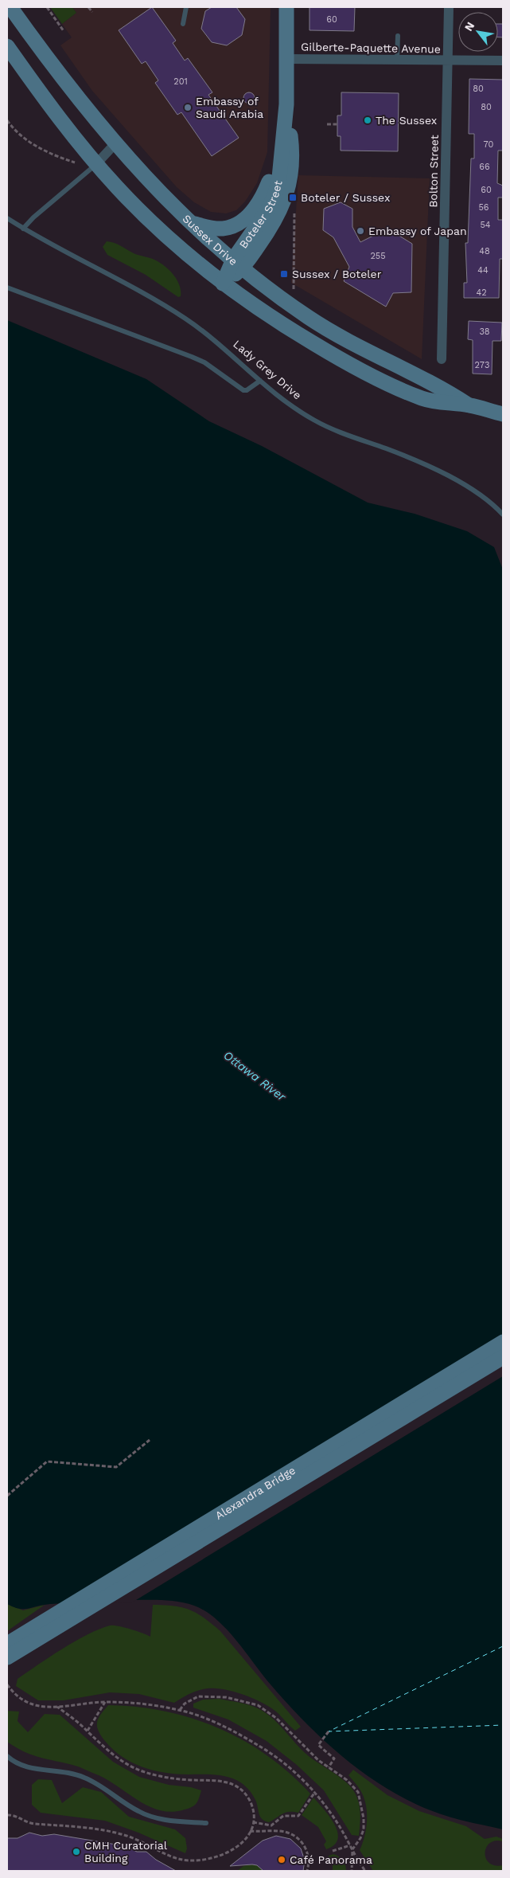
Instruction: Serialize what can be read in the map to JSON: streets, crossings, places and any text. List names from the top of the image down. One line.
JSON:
{"streets":{"main road":["Boteler Street","Sussex Drive","Alexandra Bridge"],"street":["Gilberte-Paquette Avenue","Bolton Street"],"lane":["Lady Grey Drive"]},"crossings":[["Gilberte-Paquette Avenue","Bolton Street"],["Gilberte-Paquette Avenue","Boteler Street"],["Boteler Street","Sussex Drive"]],"water":["Ottawa River"],"places":{"other":["Embassy of Saudi Arabia","The Sussex","Embassy of Japan","CMH Curatorial Building","Café Panorama"],"transit":["Boteler / Sussex","Sussex / Boteler"]},"house_numbers":["60","201","80","80","70","66","60","56","54","48","255","44","42","38","273"],"north":"top left"}
